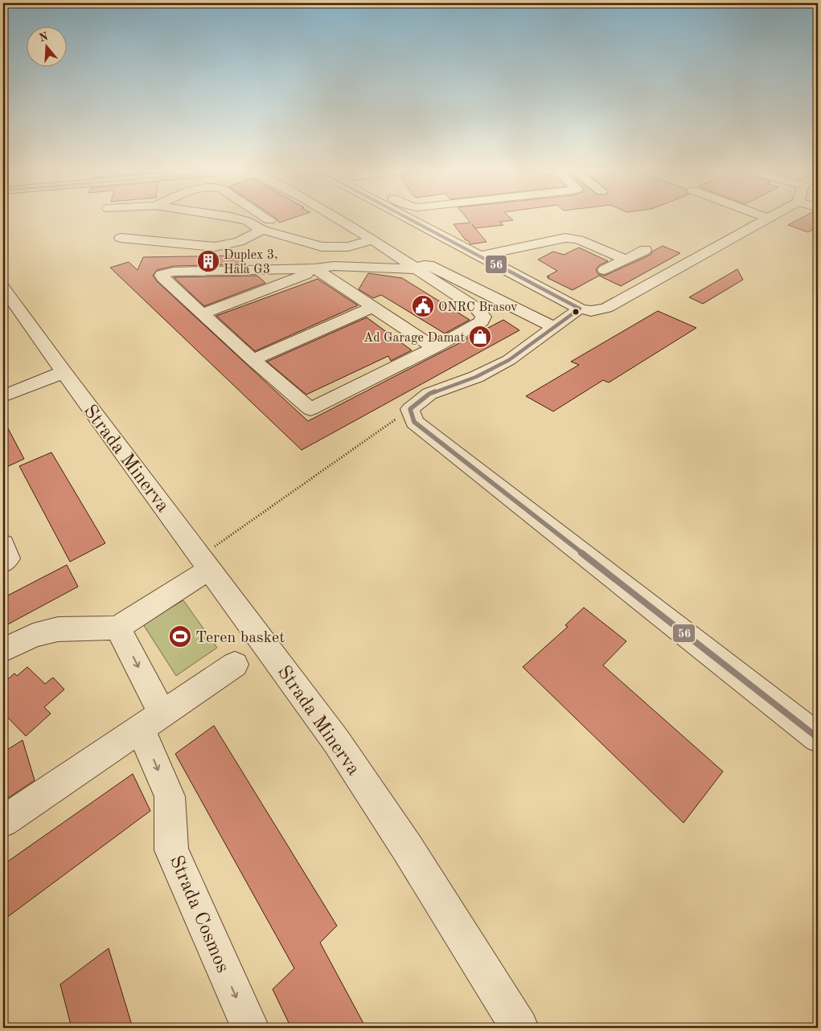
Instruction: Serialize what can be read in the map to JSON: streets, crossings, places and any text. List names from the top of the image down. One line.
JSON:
{"streets":{"street":["Strada Minerva","Strada Cosmos"]},"one_way":["Strada Cosmos"],"places":{"building":["Duplex 3, Hala G3"],"public building":["ONRC Brasov"],"shop":["Ad Garage Damat"],"sports":["Teren basket"]},"lines":["transit line 56"],"north":"top"}
